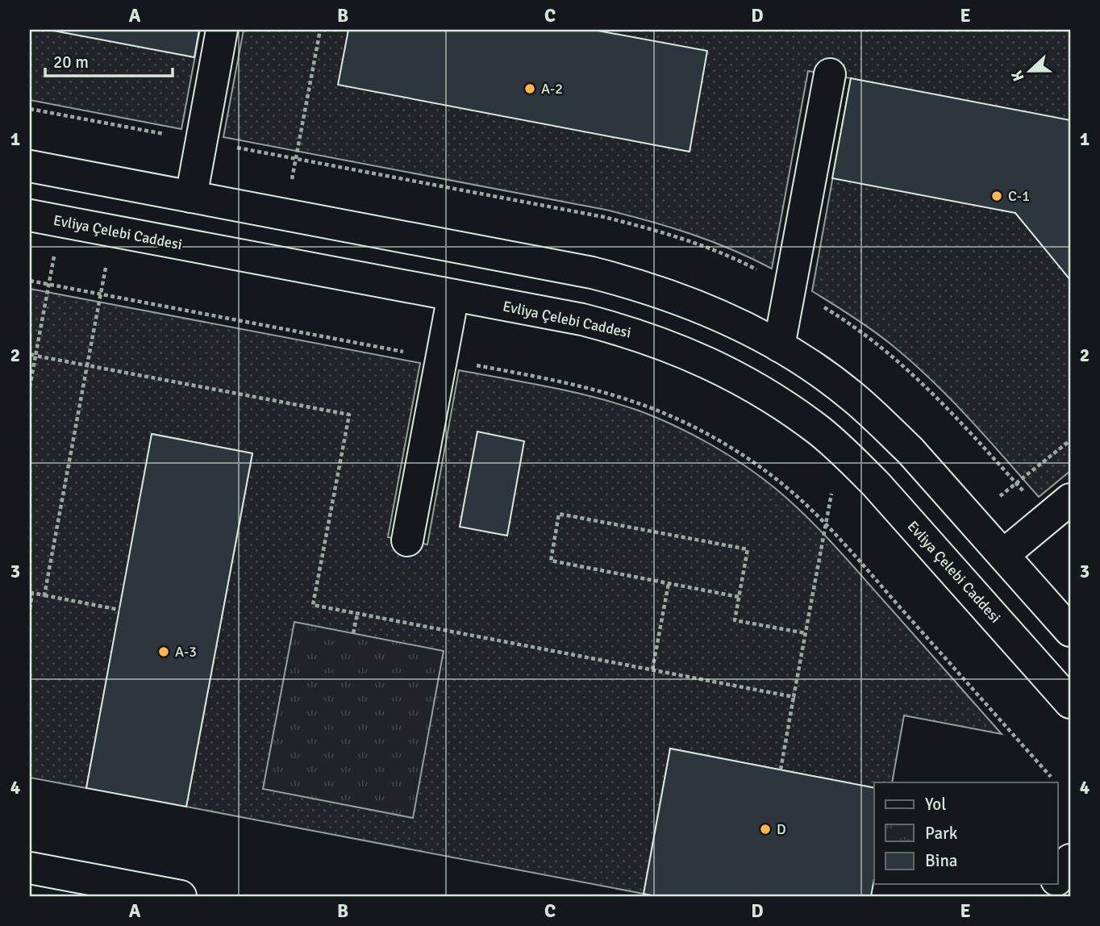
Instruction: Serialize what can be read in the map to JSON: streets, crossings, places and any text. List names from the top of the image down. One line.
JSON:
{"streets":{"street":["Evliya Çelebi Caddesi"]},"places":["A-2","C-1","A-3","D"],"legend":["Yol","Park","Bina"],"scale_bar":"20 m","north":"left","grid":{"columns":["A","B","C","D","E"],"rows":["1","2","3","4"]}}
